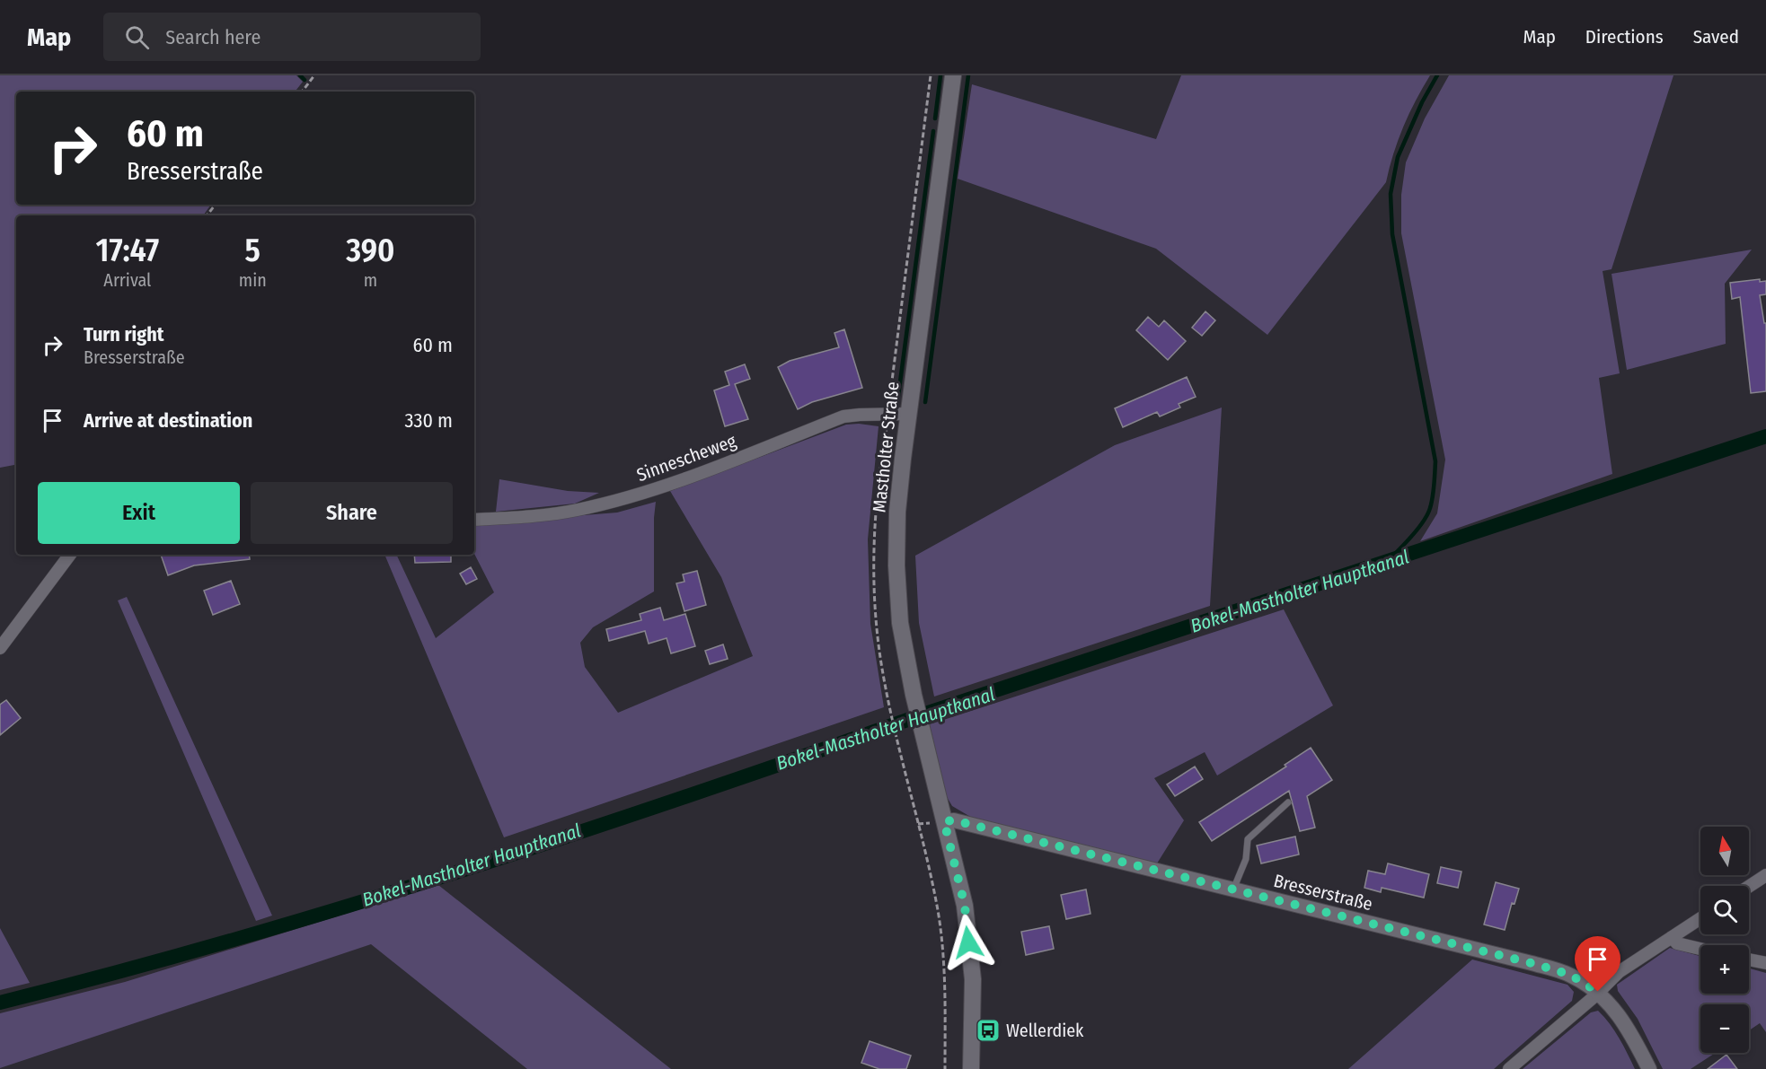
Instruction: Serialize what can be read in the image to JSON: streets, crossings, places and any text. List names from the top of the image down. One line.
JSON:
{"streets":{"main road":["Mastholter Straße"],"street":["Sinnescheweg","Bresserstraße"]},"crossings":[["Mastholter Straße","Sinnescheweg"],["Mastholter Straße","Bresserstraße"]],"water":["Bokel-Mastholter Hauptkanal"],"places":{"bus stop":["Wellerdiek"]},"north":"top","page":{"header":"Map","search":"Search here","nav":["Map","Directions","Saved"],"turn":["60 m","Bresserstraße"],"eta":["17:47","Arrival","5","min","390","m"],"list":[{"name":"Turn right","note":"Bresserstraße","value":"60 m"},{"name":"Arrive at destination","value":"330 m"}],"buttons":["Exit","Share"],"map_buttons":["+","−"]}}
